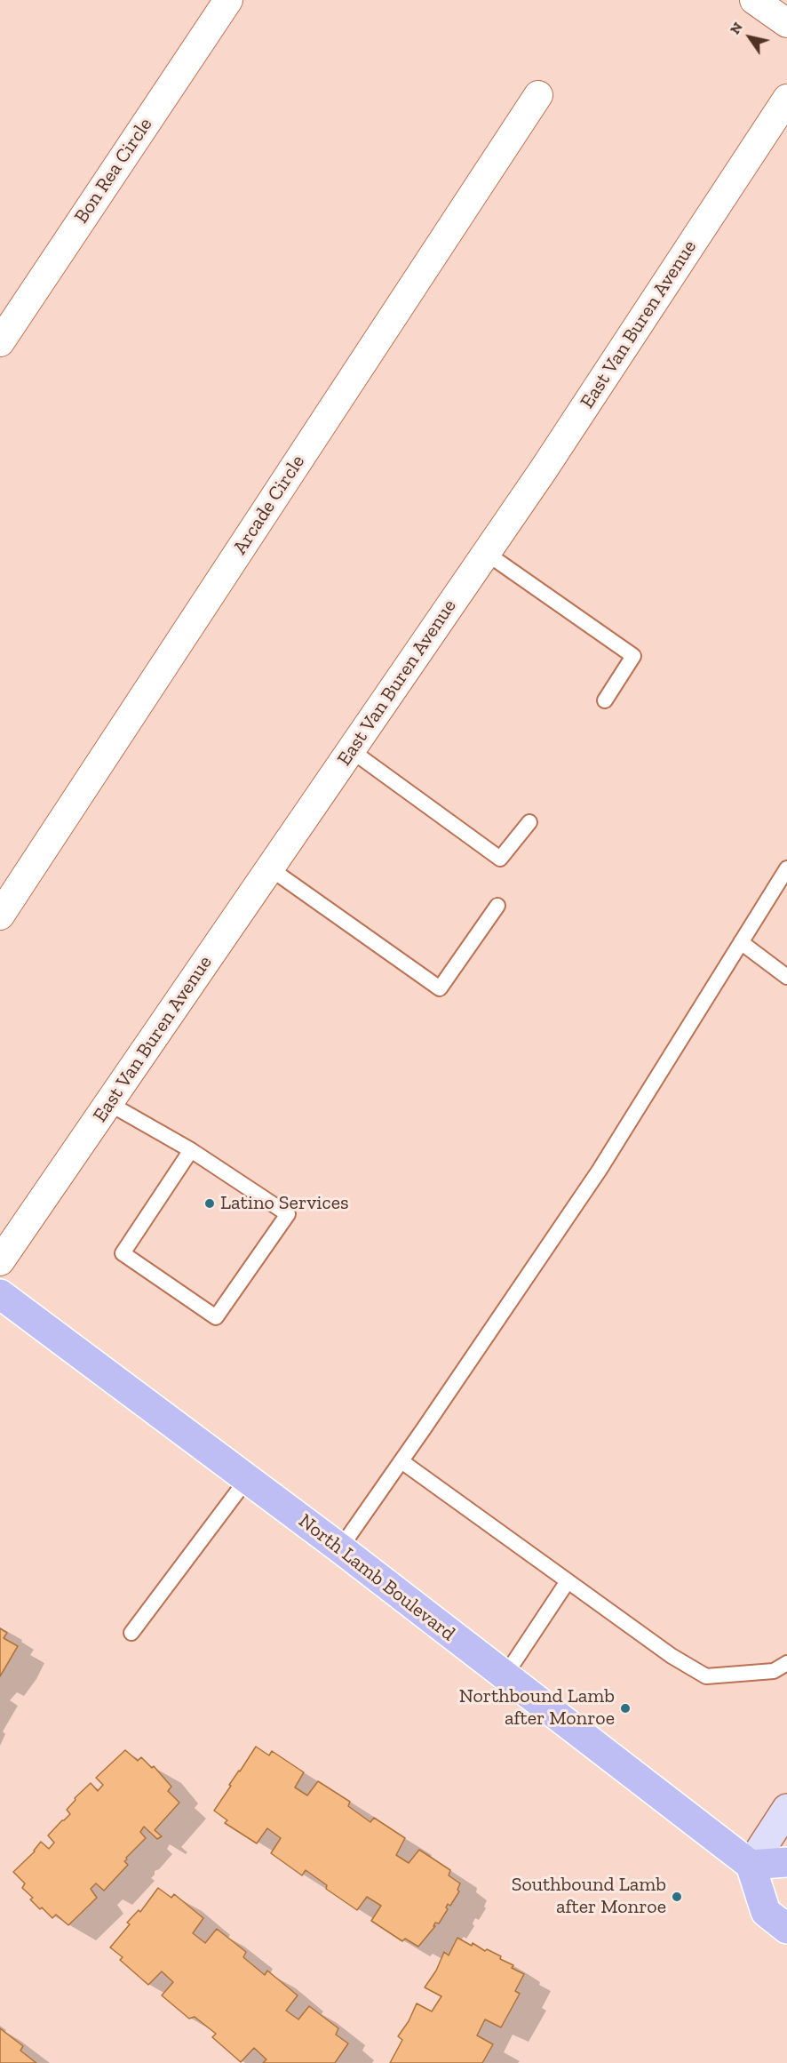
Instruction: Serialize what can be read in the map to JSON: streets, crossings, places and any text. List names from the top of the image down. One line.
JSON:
{"streets":{"main road":["North Lamb Boulevard"],"street":["Bon Rea Circle","East Van Buren Avenue","Arcade Circle"]},"places":["Latino Services","Northbound Lamb after Monroe","Southbound Lamb after Monroe"],"north":"top left"}
